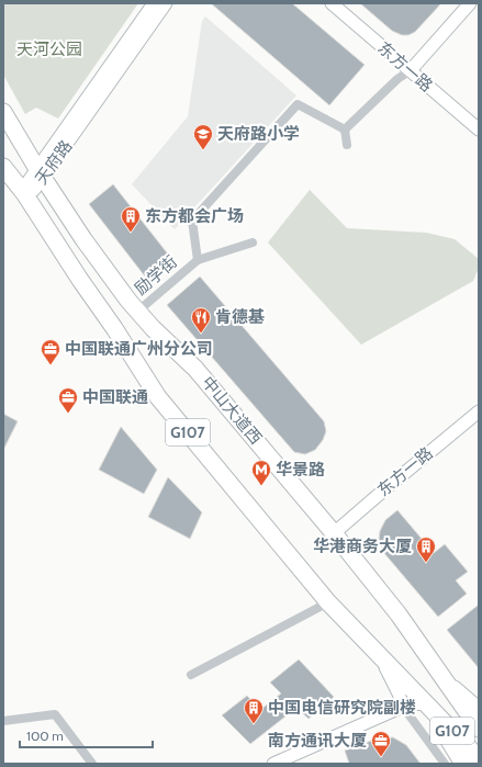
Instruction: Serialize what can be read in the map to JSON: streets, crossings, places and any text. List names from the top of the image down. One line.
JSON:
{"streets":{"highway":["中山大道西","G107"],"street":["东方一路","天府路","励学街"]},"crossings":[["东方一路","中山大道西"],["天府路","中山大道西"],["天府路","G107"],["励学街","中山大道西"]],"parks":["天河公园"],"places":{"school or university":["天府路小学"],"building":["东方都会广场","华港商务大厦","中国电信研究院副楼"],"restaurant":["肯德基"],"office":["中国联通广州分公司","中国联通","南方通讯大厦"],"metro station":["华景路"]},"scale_bar":"100 m"}
